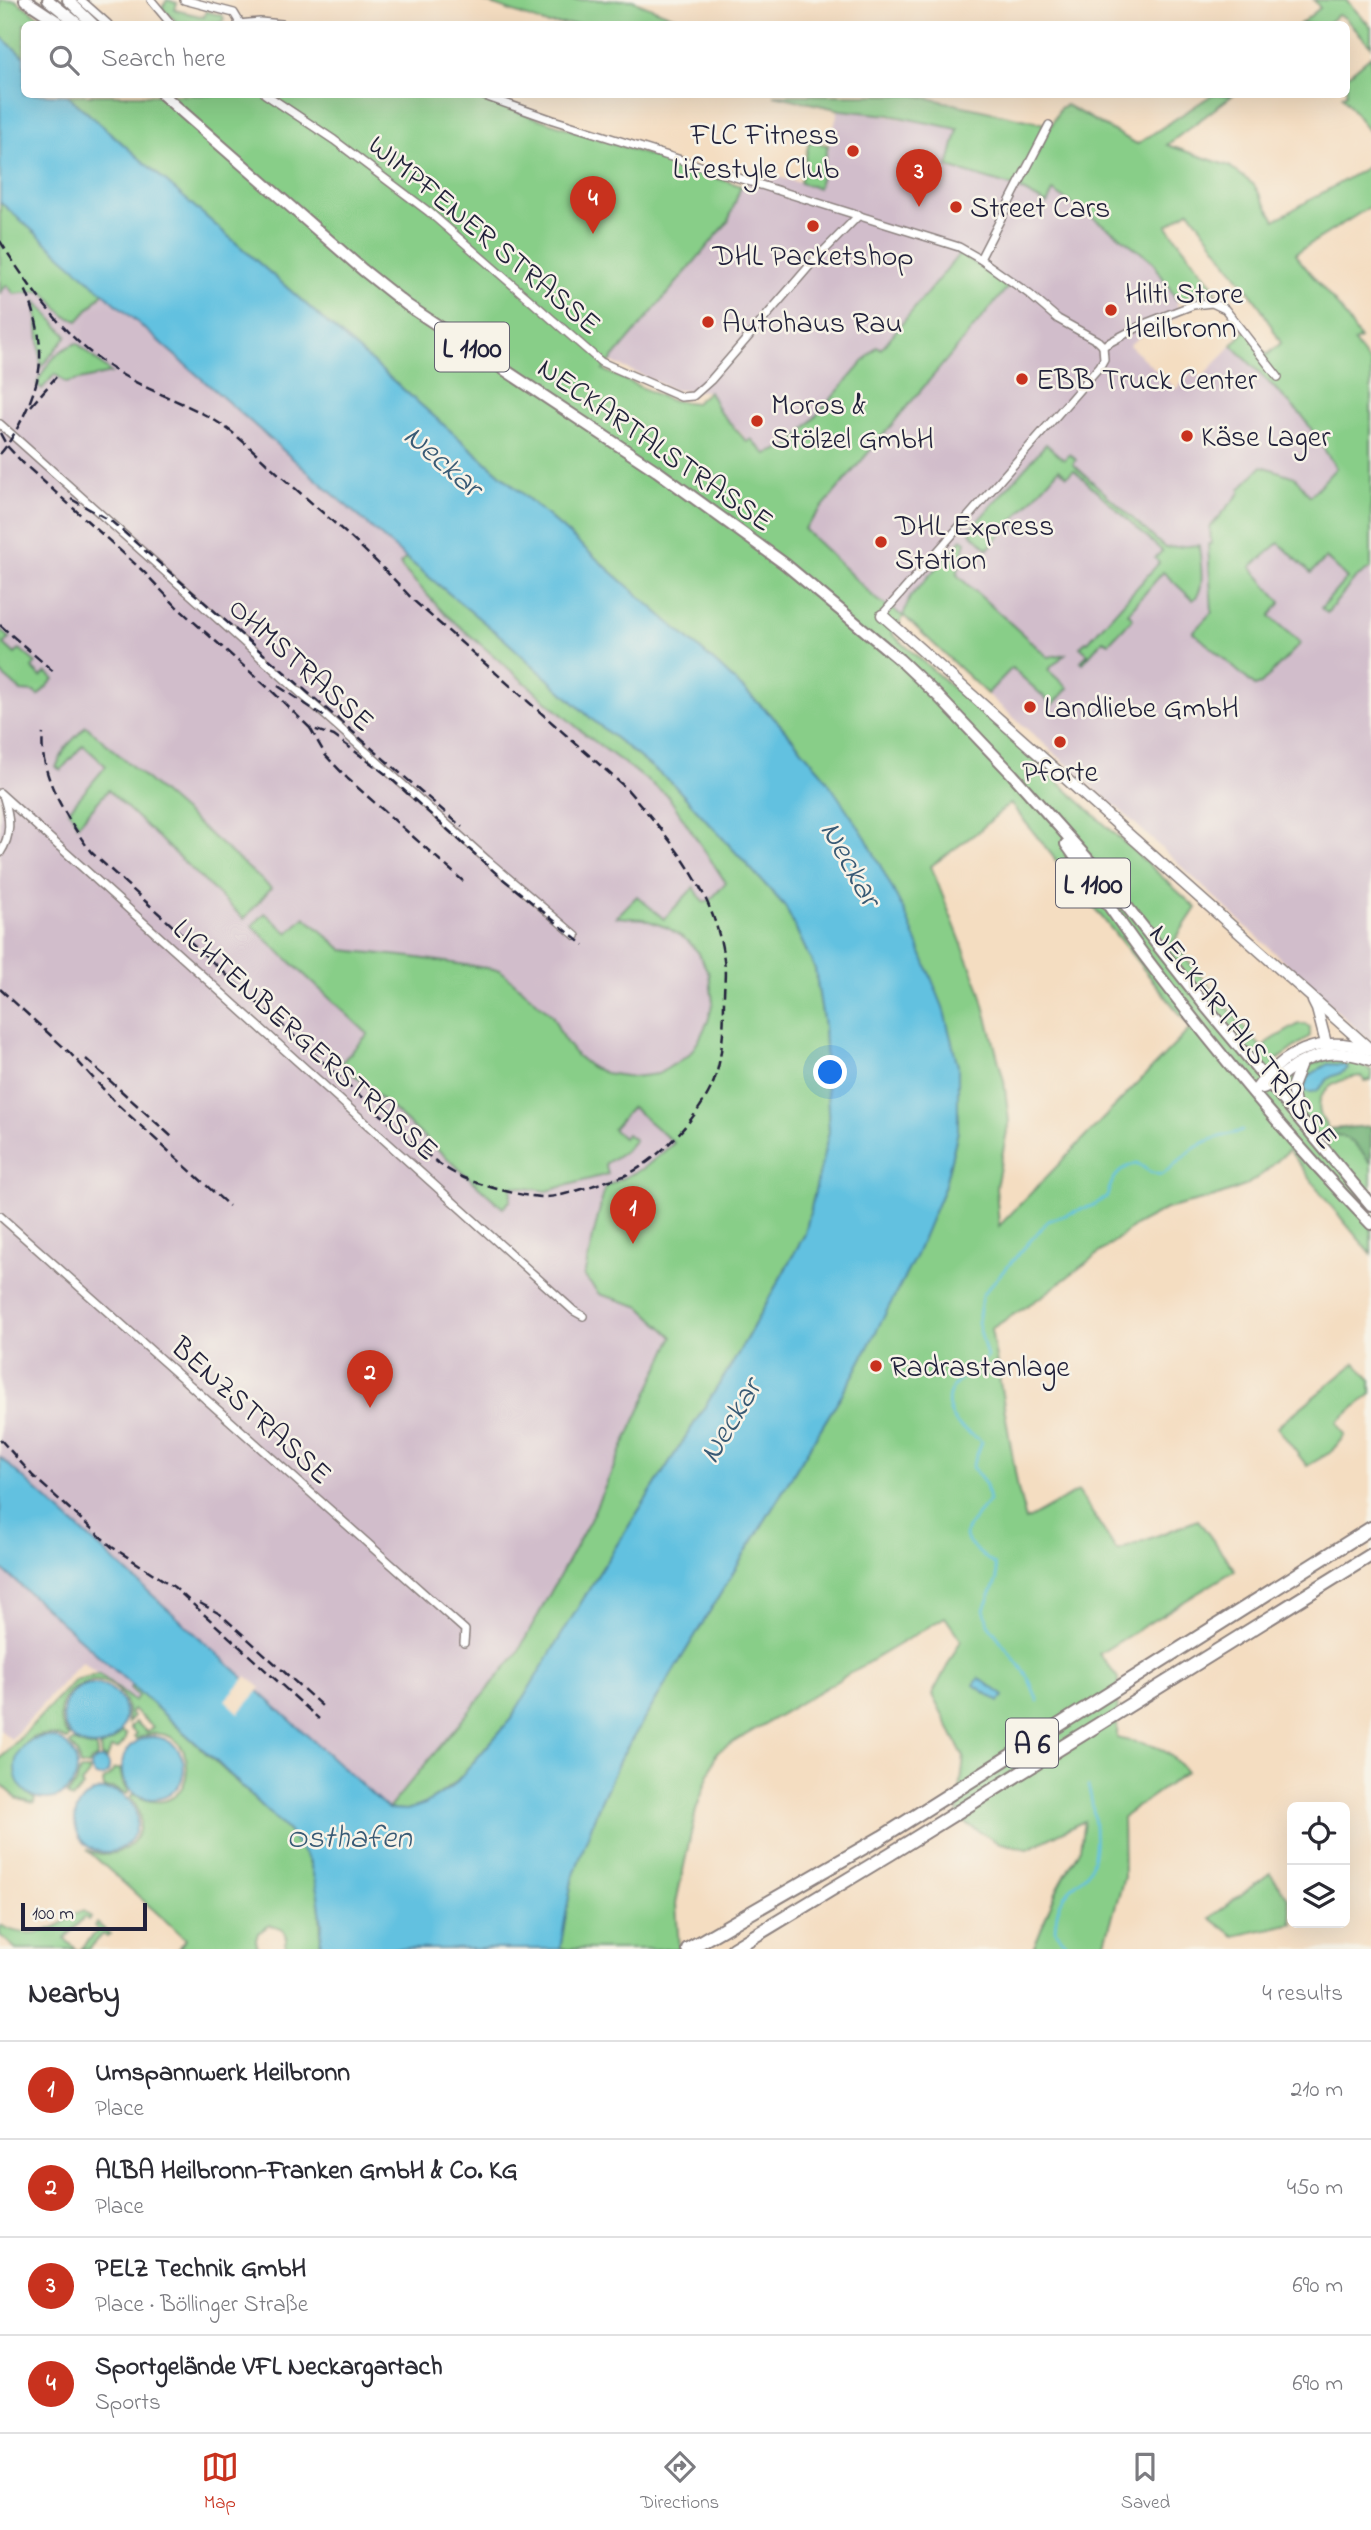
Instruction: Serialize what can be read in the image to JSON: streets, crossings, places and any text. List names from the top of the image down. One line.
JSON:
{"streets":{"highway":["A 6"],"main road":["L 1100","NECKARTALSTRASSE"],"street":["WIMPFENER STRASSE","OHMSTRASSE","LICHTENBERGERSTRASSE","BENZSTRASSE"]},"water":["Neckar","Osthafen"],"places":["FLC Fitness Lifestyle Club","Street Cars","DHL Packetshop","Hilti Store Heilbronn","Autohaus Rau","EBB Truck Center","Moros & Stölzel GmbH","Käse Lager","DHL Express Station","Landliebe GmbH","Pforte","Radrastanlage"],"scale_bar":"100 m","page":{"search":"Search here","pins":["3","4","1","2"],"scale":"100 m","heading":["Nearby","4 results"],"list":[{"mark":"1","name":"Umspannwerk Heilbronn","note":"Place","value":"210 m"},{"mark":"2","name":"ALBA Heilbronn-Franken GmbH & Co. KG","note":"Place","value":"450 m"},{"mark":"3","name":"PELZ Technik GmbH","note":"Place · Böllinger Straße","value":"690 m"},{"mark":"4","name":"Sportgelände VFL Neckargartach","note":"Sports","value":"690 m"}],"nav":["Map","Directions","Saved"]}}
